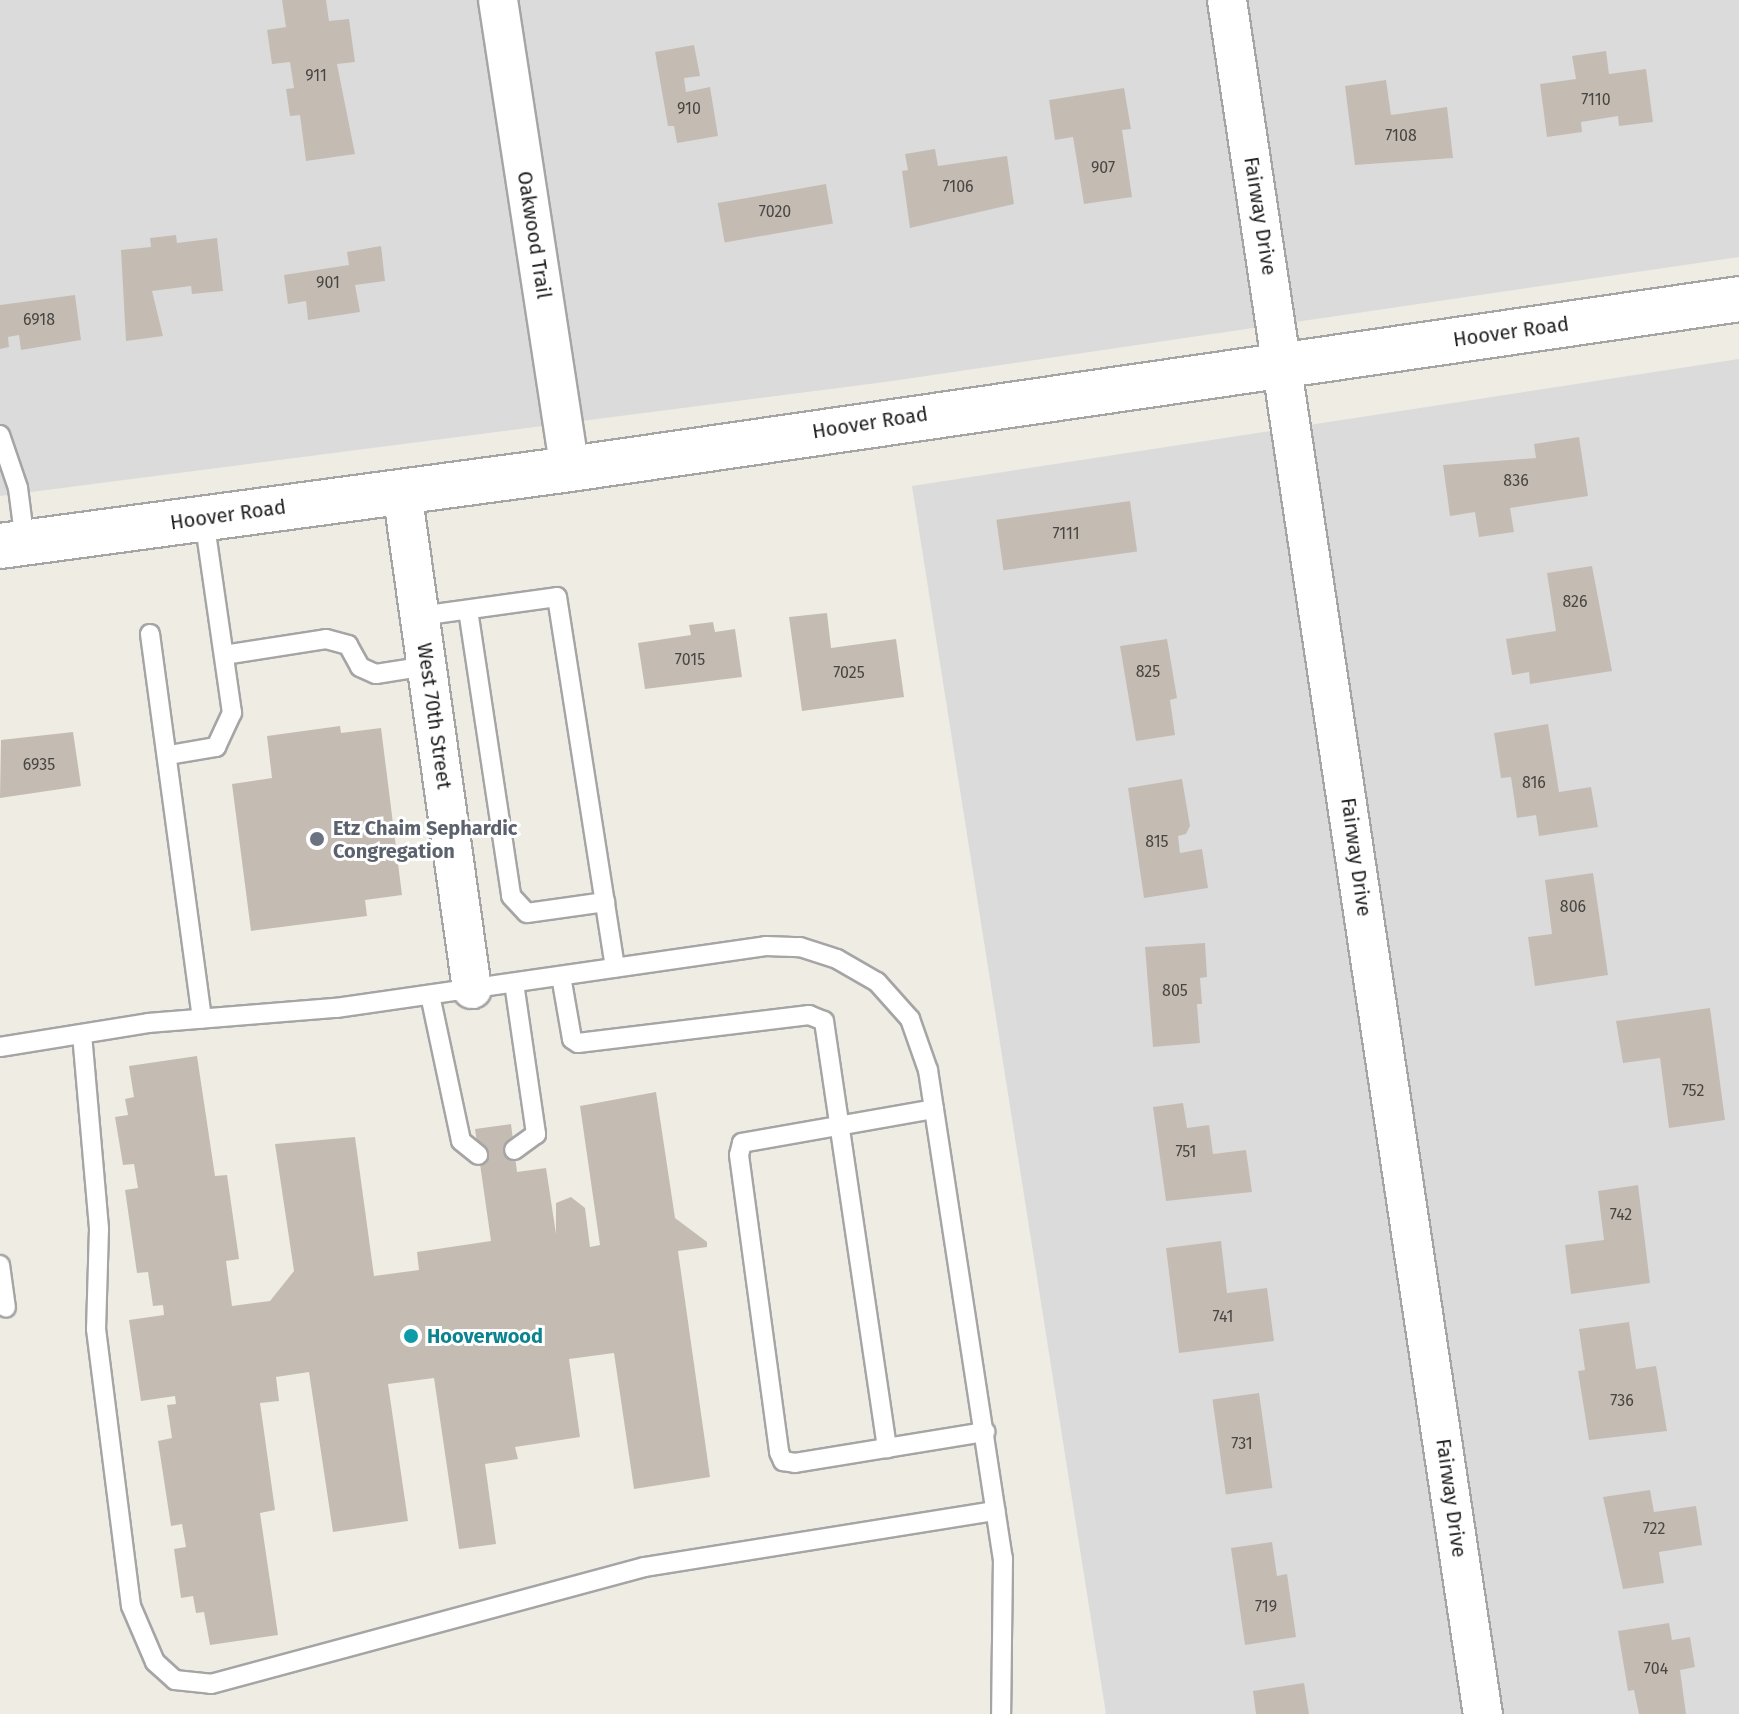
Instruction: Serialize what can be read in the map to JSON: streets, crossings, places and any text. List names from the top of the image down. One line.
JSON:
{"streets":{"street":["Fairway Drive","Oakwood Trail","Hoover Road","West 70th Street"]},"crossings":[["Fairway Drive","Hoover Road"],["Oakwood Trail","Hoover Road"],["Hoover Road","West 70th Street"]],"places":["Etz Chaim Sephardic Congregation","Hooverwood"],"house_numbers":["911","7110","910","7108","907","7106","7020","901","6918","836","7111","826","7015","825","7025","6935","816","815","806","805","752","751","742","741","736","731","722","719","704"]}
